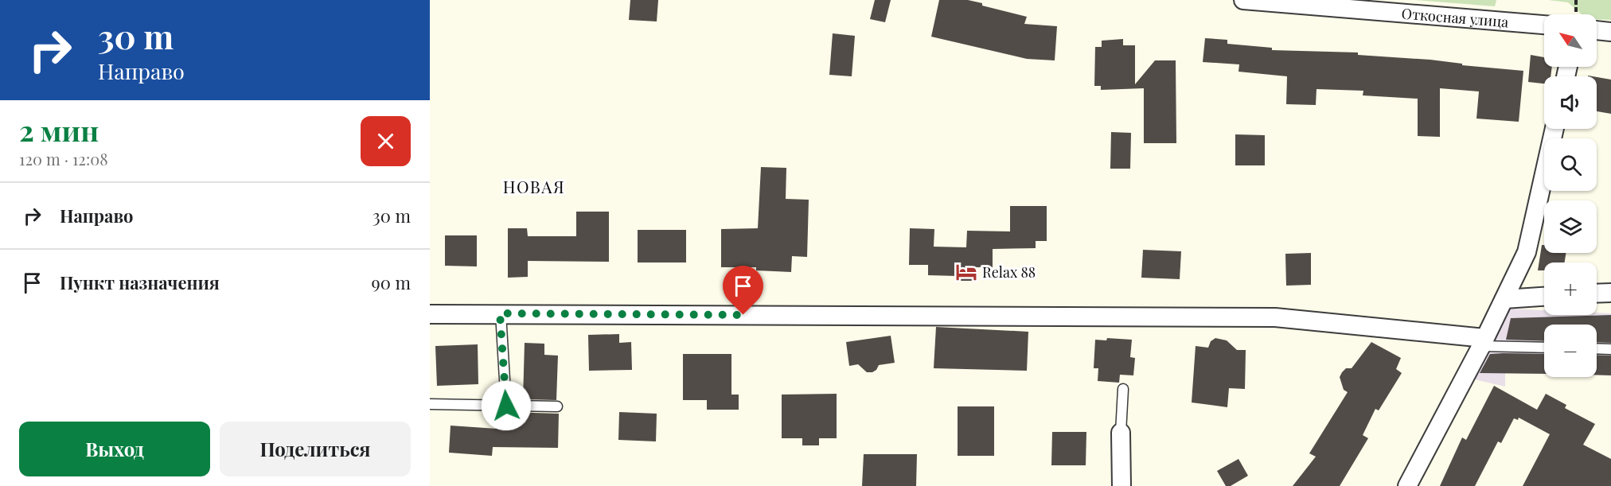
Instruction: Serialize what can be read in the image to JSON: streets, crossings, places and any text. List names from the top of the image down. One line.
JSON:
{"streets":{"street":["Откосная улица"]},"districts":["НОВАЯ"],"places":{"hotel":["Relax 88"]},"north":"top left","page":{"turn":["30 m","Направо"],"map_buttons":["+","−"],"heading":["2 мин","120 m · 12:08"],"list":[{"name":"Направо","value":"30 m"},{"name":"Пункт назначения","value":"90 m"}],"buttons":["Выход","Поделиться"]}}
